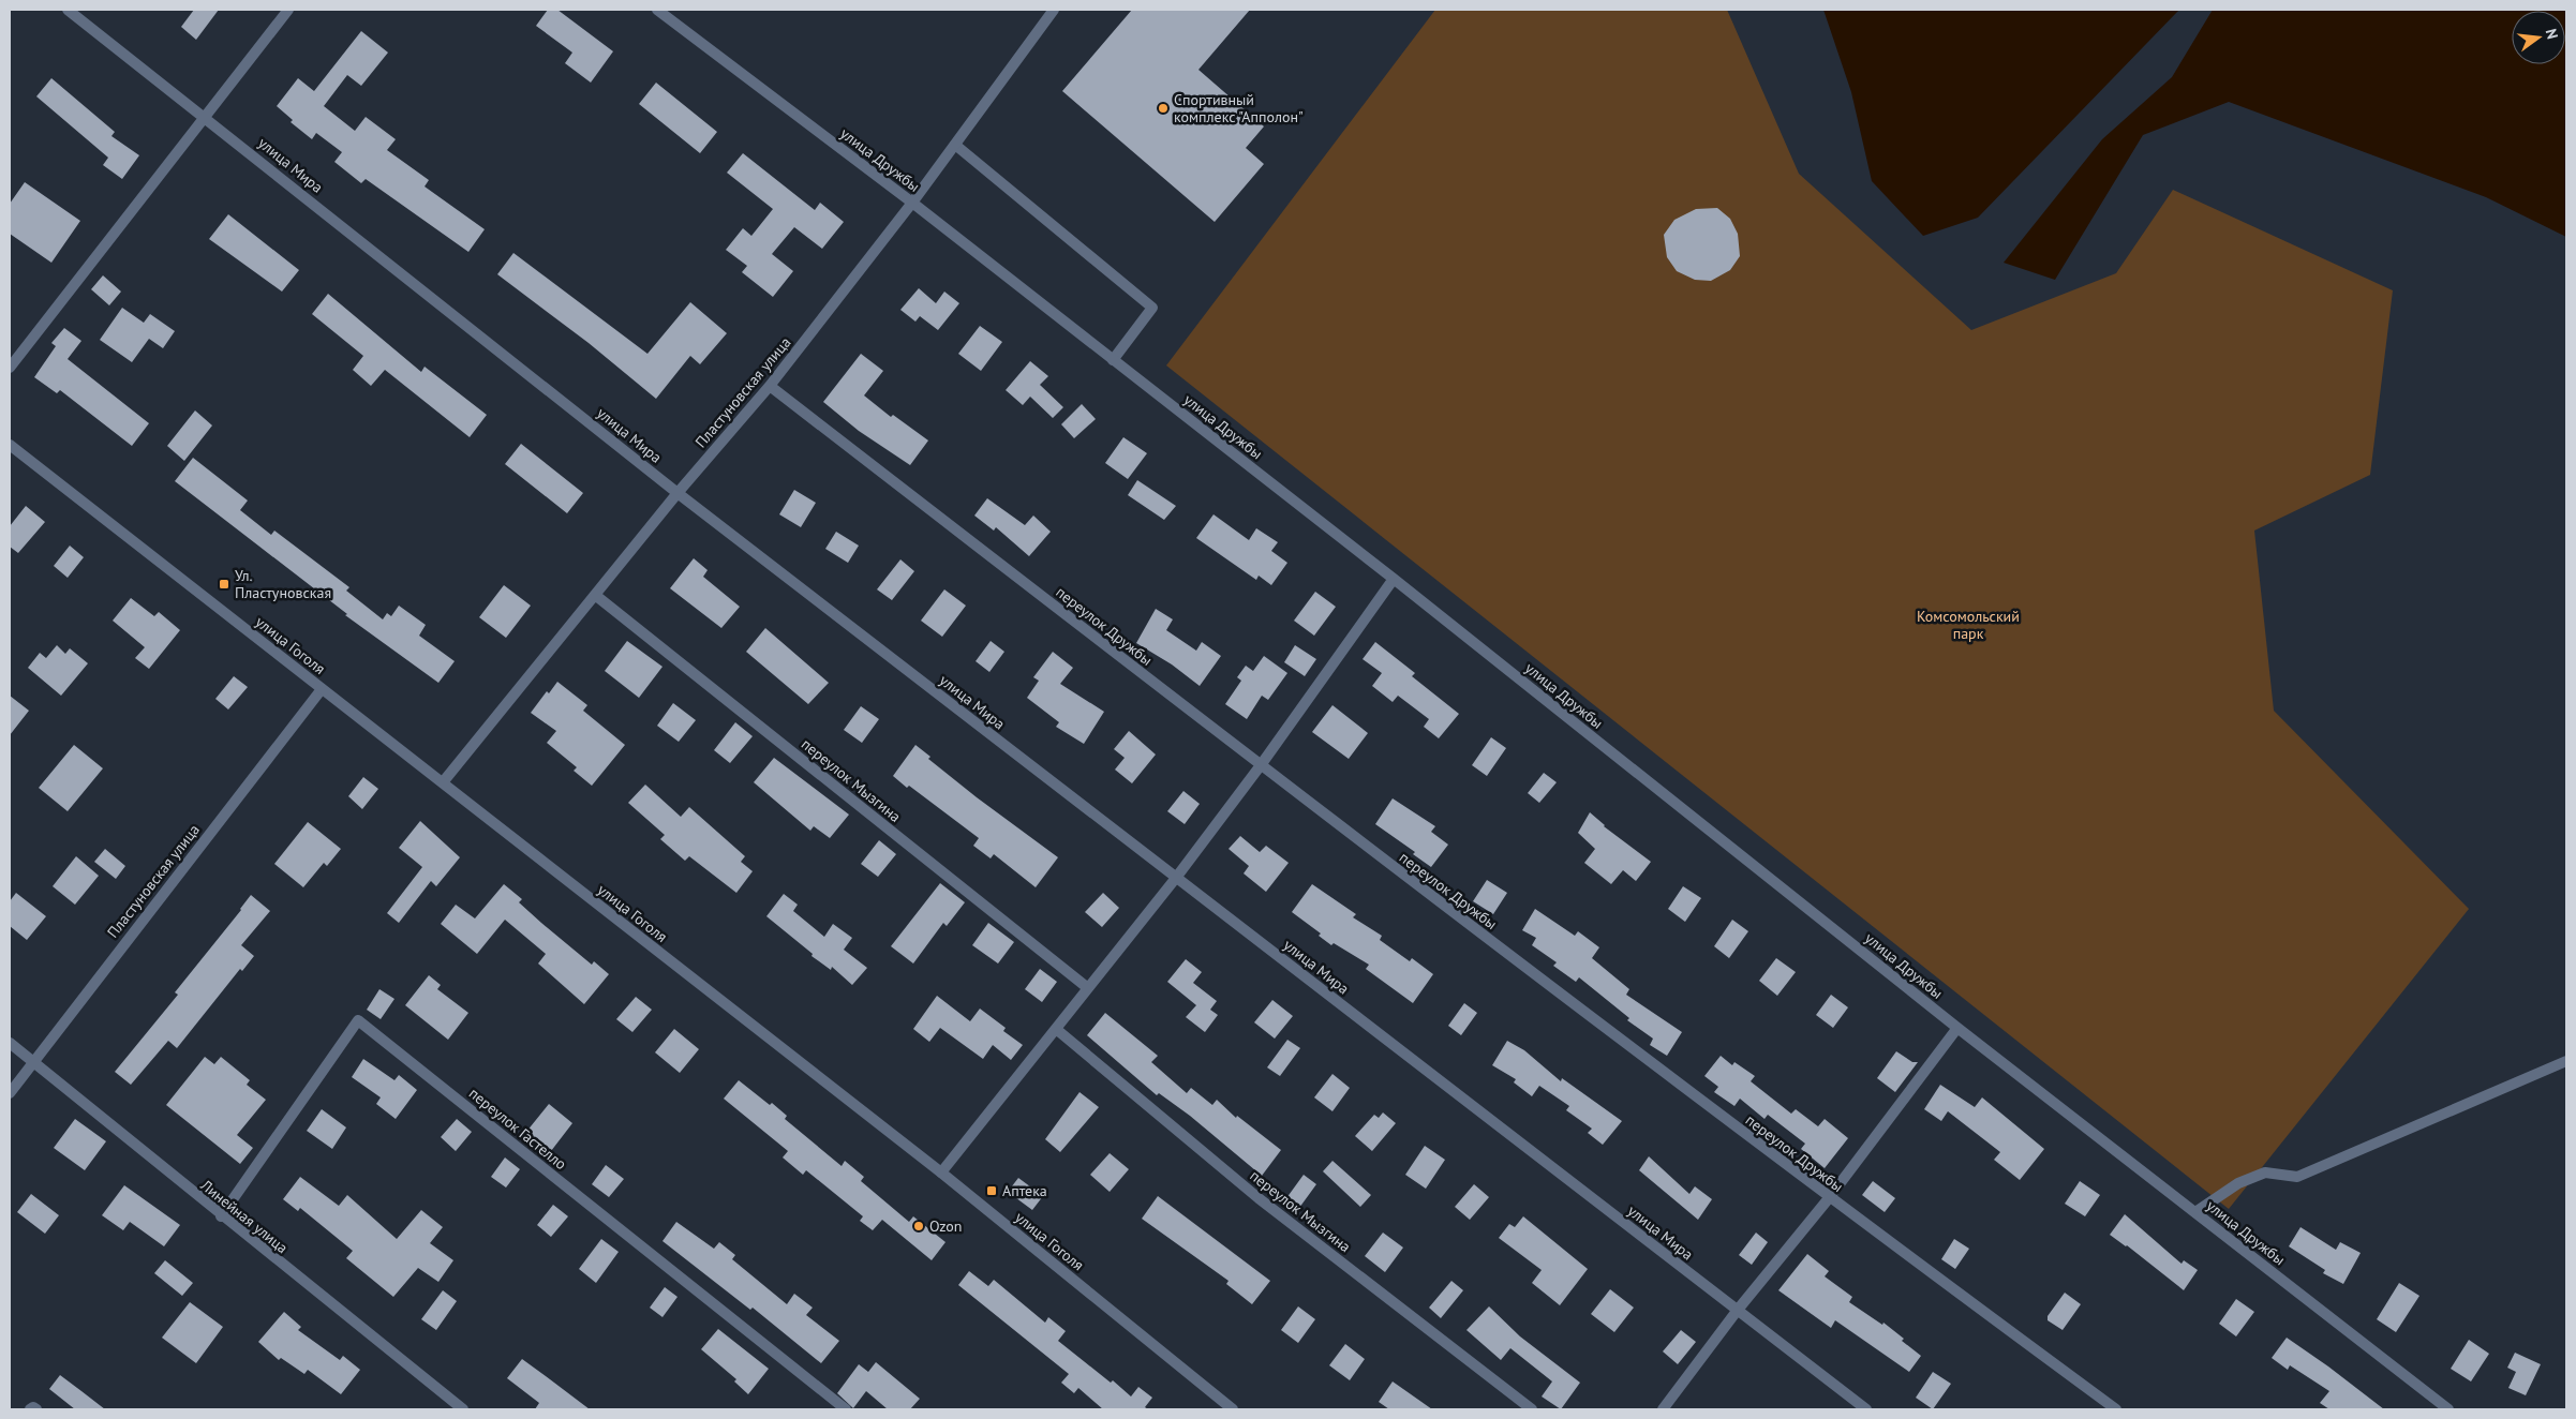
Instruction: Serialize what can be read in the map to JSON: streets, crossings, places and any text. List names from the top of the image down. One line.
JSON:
{"streets":{"street":["улица Дружбы","улица Мира","Пластуновская улица","переулок Дружбы","улица Гоголя","переулок Мызгина","переулок Гастелло","Линейная улица"]},"crossings":[["улица Дружбы","Пластуновская улица"],["улица Мира","Пластуновская улица"],["Пластуновская улица","переулок Дружбы"],["Пластуновская улица","улица Гоголя"],["Пластуновская улица","переулок Мызгина"],["Пластуновская улица","Линейная улица"],["переулок Гастелло","Линейная улица"]],"parks":["Комсомольский парк"],"places":{"other":["Спортивный комплекс \"Апполон\"","Ozon"],"transit":["Ул. Пластуновская","Аптека"]},"north":"right"}
